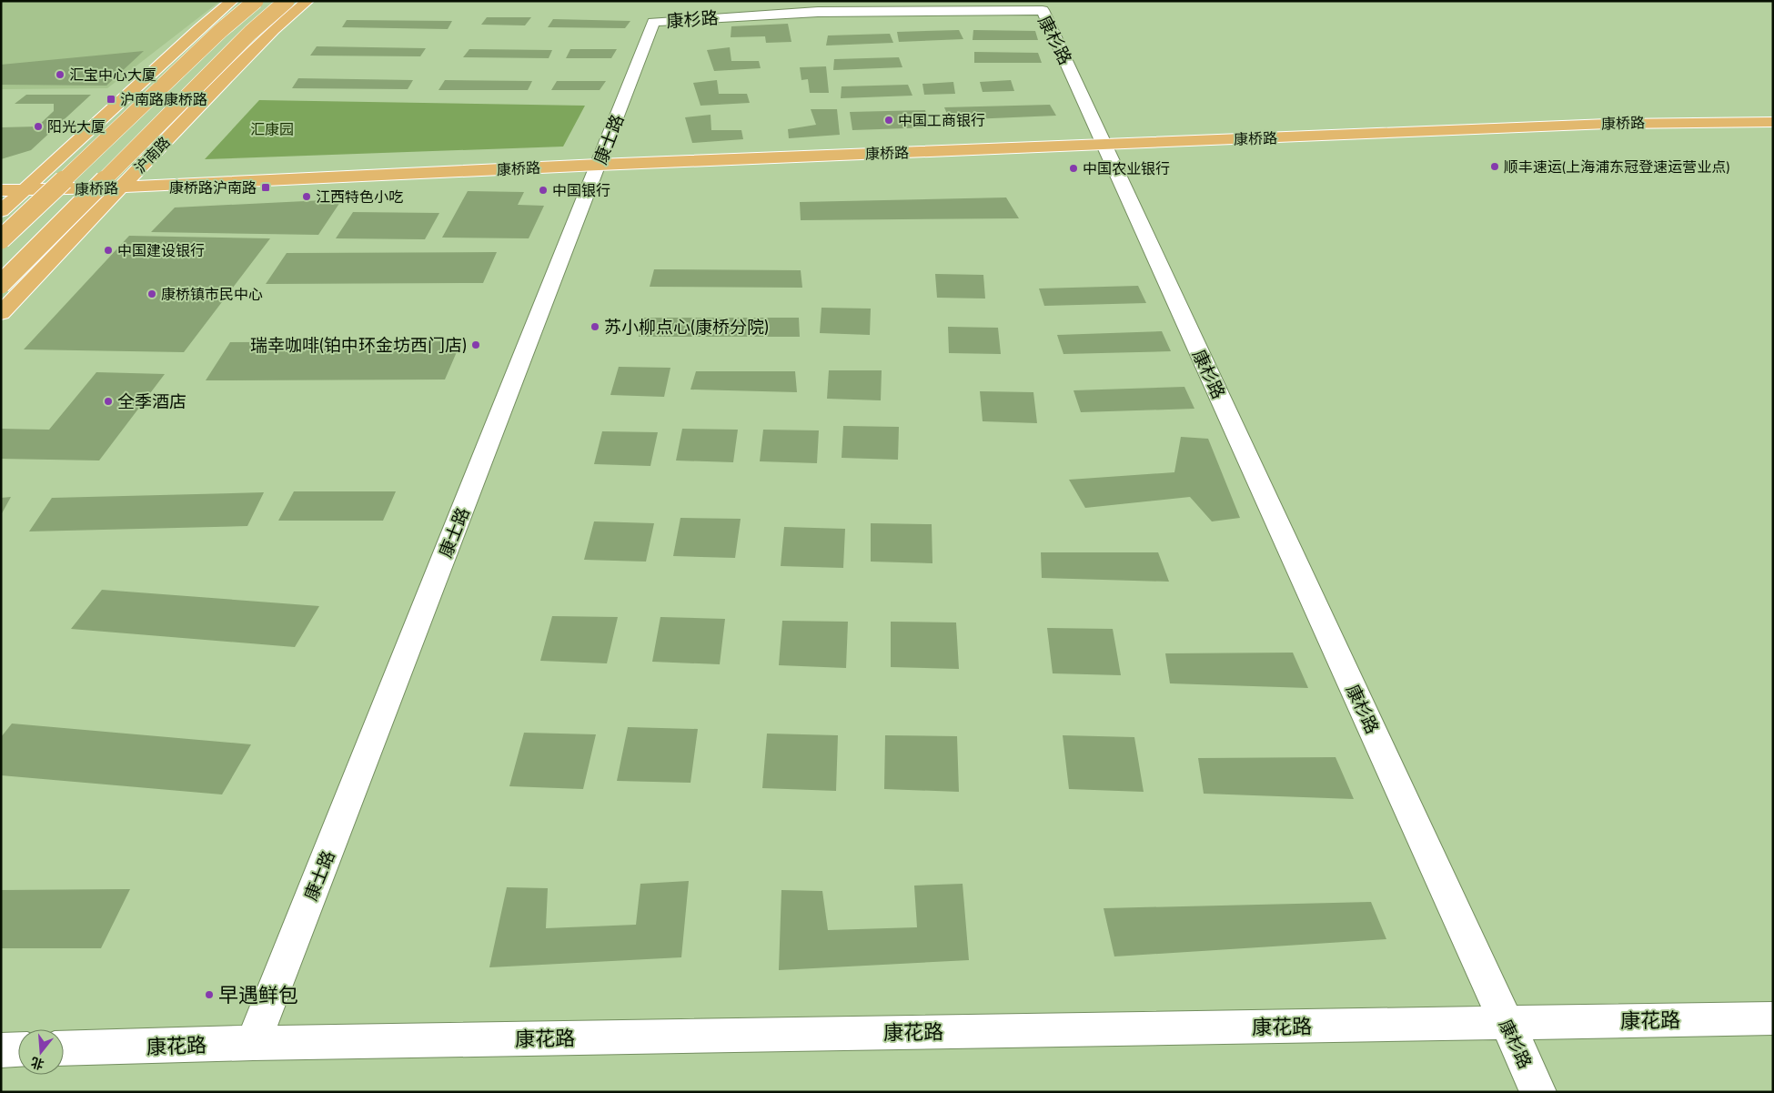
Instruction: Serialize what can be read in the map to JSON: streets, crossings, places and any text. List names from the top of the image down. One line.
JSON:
{"streets":{"main road":["康桥路","沪南路"],"street":["康杉路","康士路","康花路"]},"crossings":[["康杉路","康桥路"],["康杉路","康士路"],["康杉路","康花路"],["康桥路","康士路"],["康桥路","沪南路"],["康士路","康花路"]],"parks":["汇康园"],"places":{"other":["汇宝中心大厦","中国工商银行","阳光大厦","顺丰速运(上海浦东冠登速运营业点)","中国农业银行","中国银行","江西特色小吃","中国建设银行","康桥镇市民中心","苏小柳点心(康桥分院)","瑞幸咖啡(铂中环金坊西门店)","全季酒店","早遇鲜包"],"transit":["沪南路康桥路","康桥路沪南路"]},"north":"bottom"}
